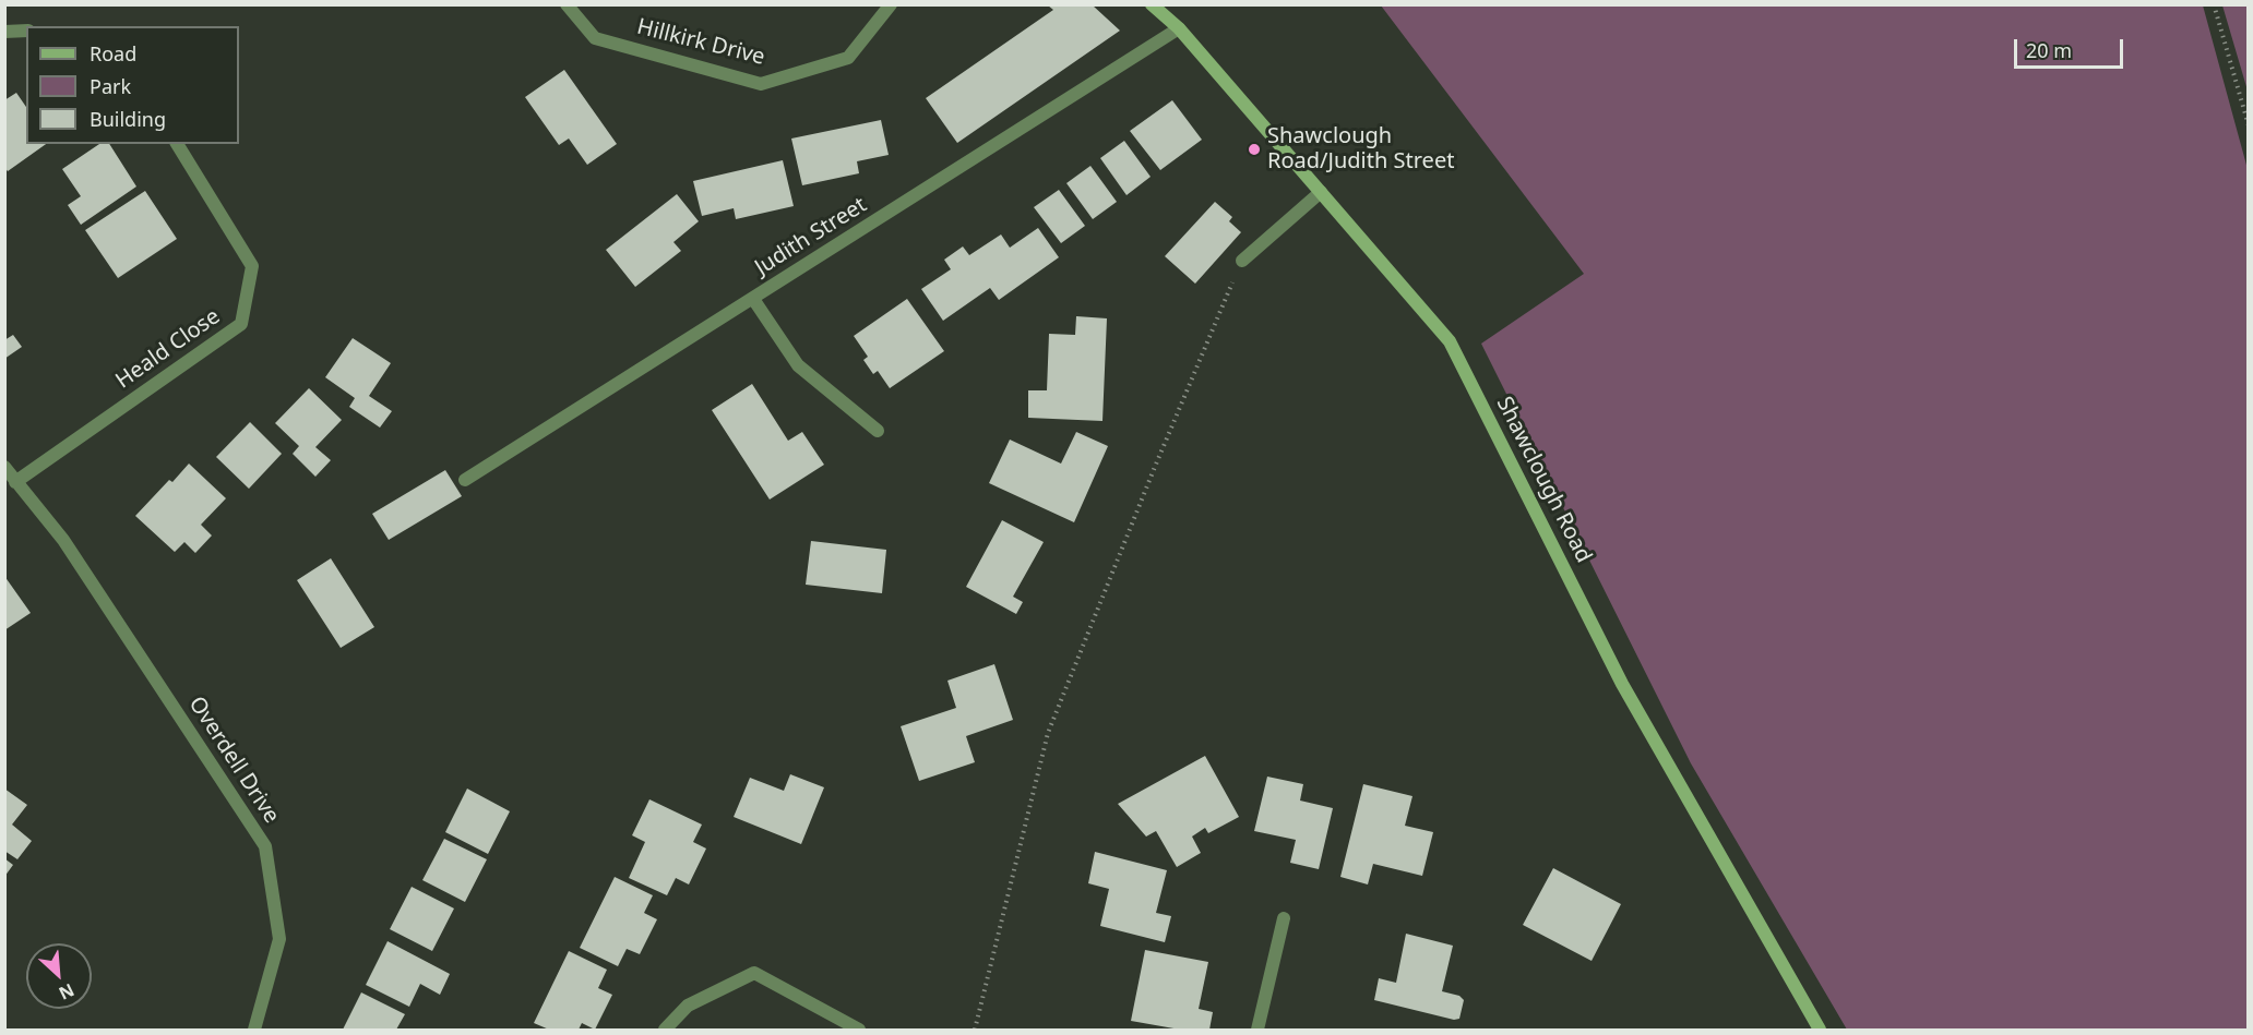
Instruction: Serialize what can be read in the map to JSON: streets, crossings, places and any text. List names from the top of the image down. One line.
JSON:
{"streets":{"main road":["Shawclough Road"],"street":["Hillkirk Drive","Judith Street","Heald Close","Overdell Drive"]},"crossings":[["Judith Street","Shawclough Road"],["Heald Close","Overdell Drive"]],"places":["Shawclough Road/Judith Street"],"legend":["Road","Park","Building"],"scale_bar":"20 m","north":"bottom right"}
